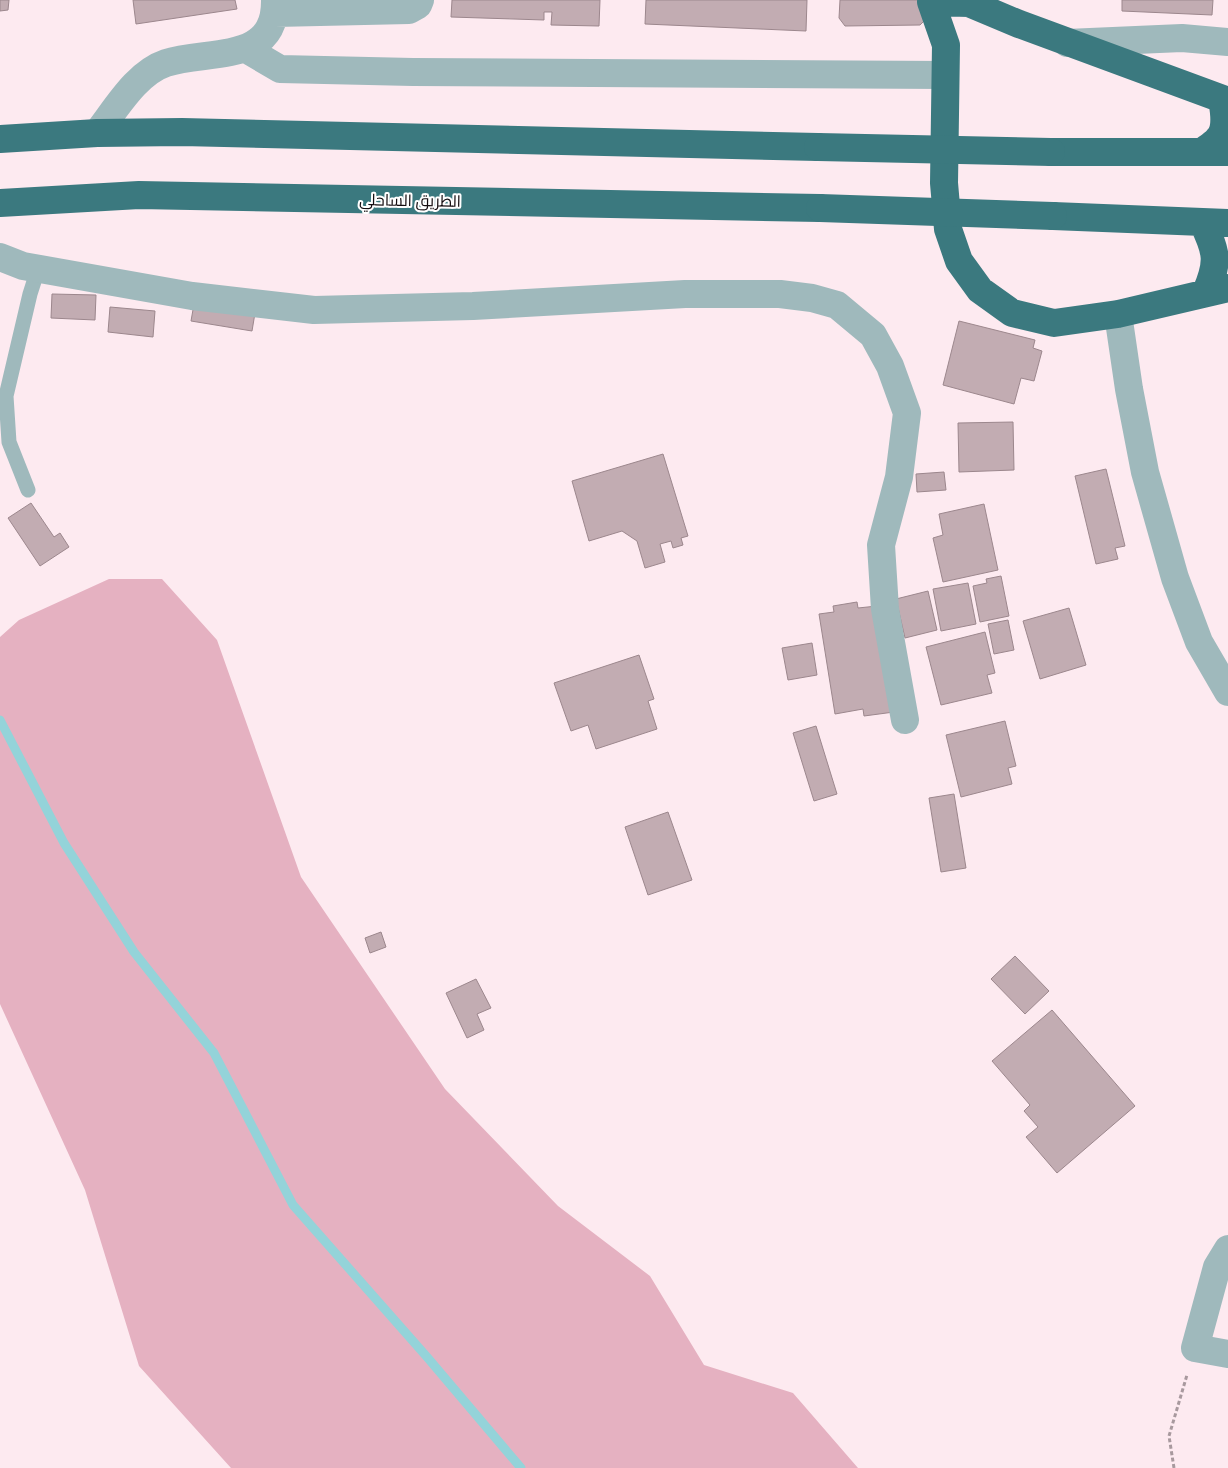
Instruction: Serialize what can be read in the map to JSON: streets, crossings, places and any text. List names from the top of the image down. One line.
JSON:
{"streets":{"highway":["الطريق الساحلي"]}}
